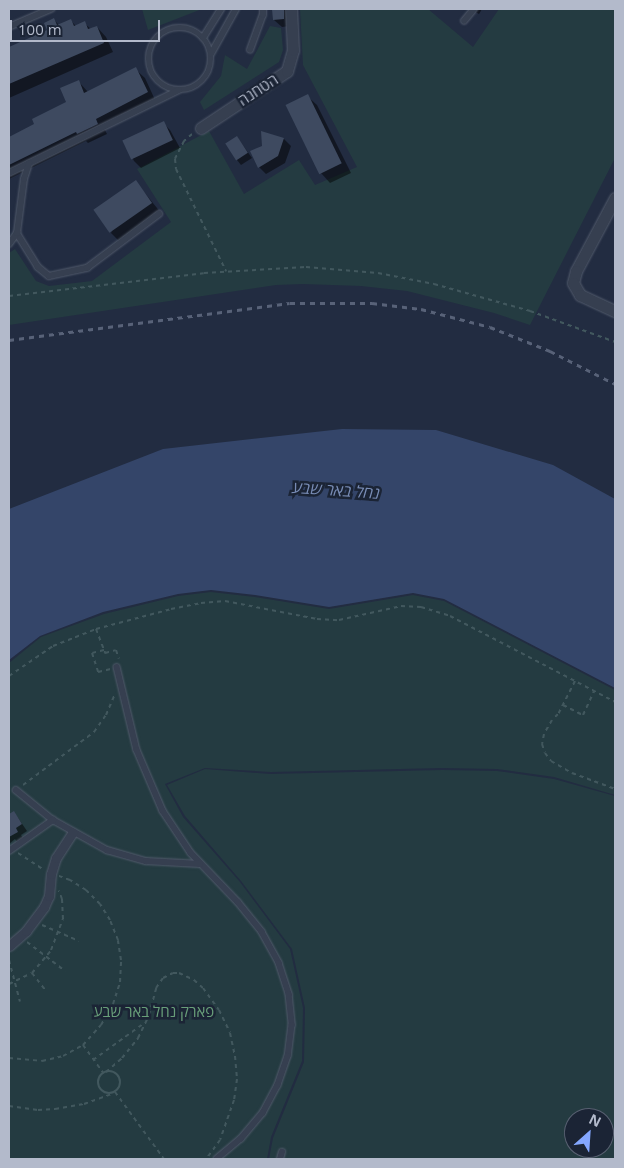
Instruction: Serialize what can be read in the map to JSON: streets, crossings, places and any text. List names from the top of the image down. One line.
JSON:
{"streets":{"street":["הטחנה"]},"water":["נחל באר שבע"],"parks":["פארק נחל באר שבע"],"scale_bar":"100 m","north":"top right"}
